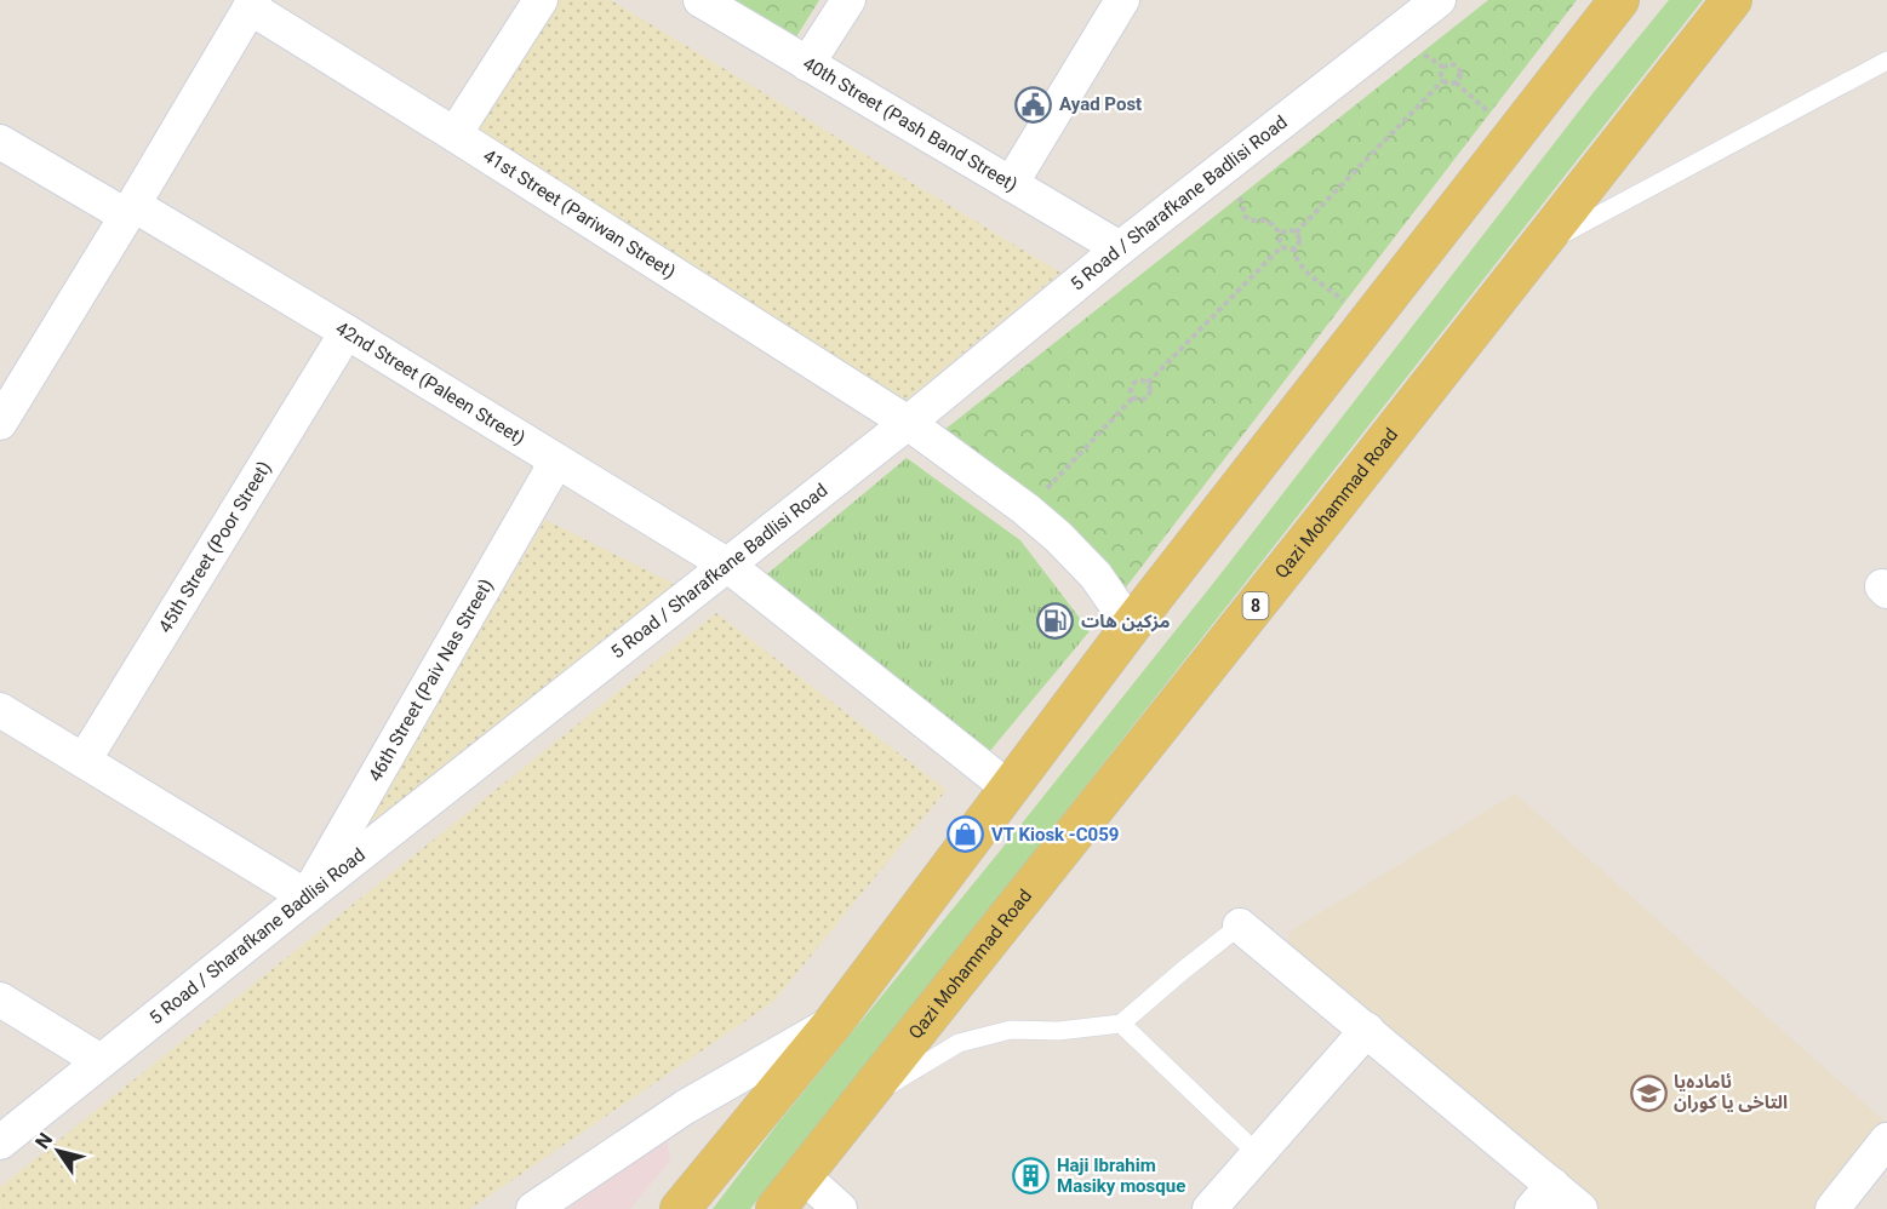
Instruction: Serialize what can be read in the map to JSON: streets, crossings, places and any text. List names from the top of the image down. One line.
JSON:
{"streets":{"main road":["Qazi Mohammad Road","8"],"street":["40th Street (Pash Band Street)","5 Road / Sharafkane Badlisi Road","41st Street (Pariwan Street)","42nd Street (Paleen Street)","45th Street (Poor Street)","46th Street (Paiv Nas Street)"]},"crossings":[["40th Street (Pash Band Street)","5 Road / Sharafkane Badlisi Road"],["5 Road / Sharafkane Badlisi Road","41st Street (Pariwan Street)"],["5 Road / Sharafkane Badlisi Road","42nd Street (Paleen Street)"],["5 Road / Sharafkane Badlisi Road","46th Street (Paiv Nas Street)"],["42nd Street (Paleen Street)","45th Street (Poor Street)"],["42nd Street (Paleen Street)","46th Street (Paiv Nas Street)"]],"places":{"public building":["Ayad Post"],"fuel station":["مزكين هات"],"shop":["VT Kiosk -C059"],"school or university":["ئاماده‌یا التاخی یا کوران"],"building":["Haji Ibrahim Masiky mosque"]},"north":"top left"}
